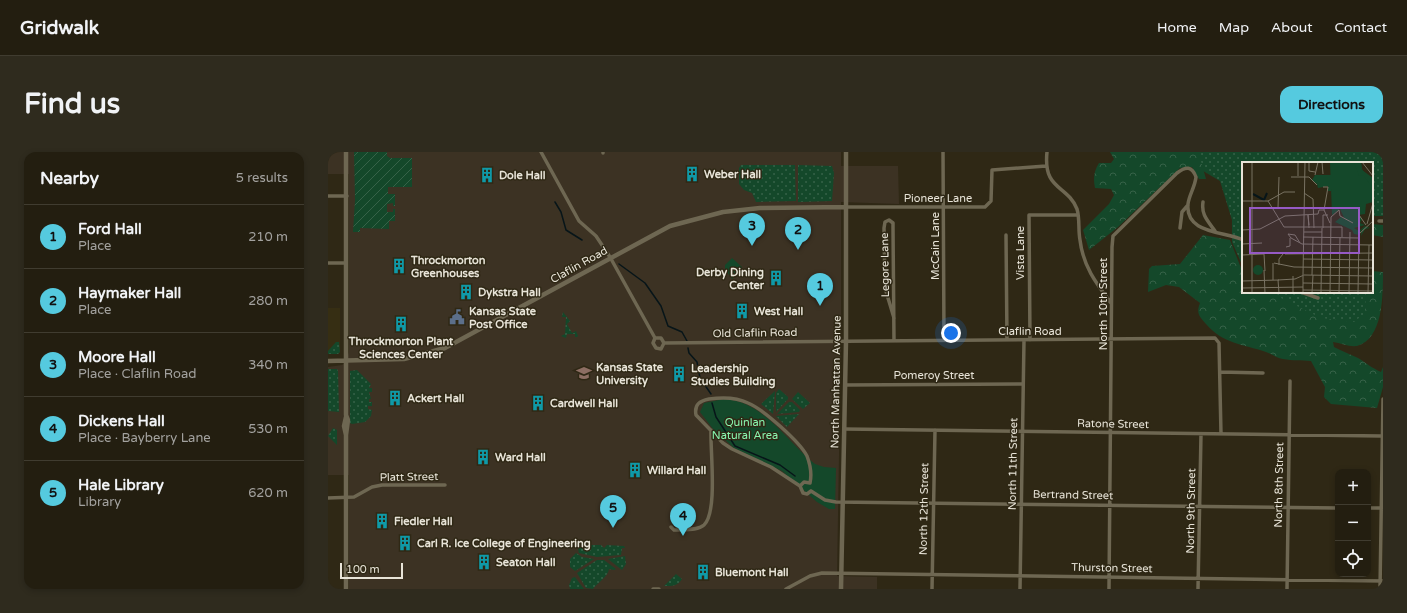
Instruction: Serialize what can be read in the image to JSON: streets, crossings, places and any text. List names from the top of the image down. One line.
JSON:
{"streets":{"street":["Pioneer Lane","McCain Lane","Vista Lane","Claflin Road","Legore Lane","North 10th Street","Old Claflin Road","Pomeroy Street","North Manhattan Avenue","Ratone Street","North 11th Street","Platt Street","North 8th Street","Bertrand Street","North 12th Street","North 9th Street","Thurston Street"]},"crossings":[["Pioneer Lane","McCain Lane"],["Pioneer Lane","Claflin Road"],["Pioneer Lane","North Manhattan Avenue"],["McCain Lane","Claflin Road"],["Vista Lane","Claflin Road"],["Claflin Road","Legore Lane"],["Claflin Road","North 10th Street"],["Claflin Road","Old Claflin Road"],["Claflin Road","North Manhattan Avenue"],["Claflin Road","North 11th Street"],["North 10th Street","Ratone Street"],["North 10th Street","Bertrand Street"],["North 10th Street","Thurston Street"],["Old Claflin Road","North Manhattan Avenue"],["Pomeroy Street","North Manhattan Avenue"],["Pomeroy Street","North 11th Street"],["North Manhattan Avenue","Ratone Street"],["North Manhattan Avenue","Bertrand Street"],["North Manhattan Avenue","Thurston Street"],["Ratone Street","North 11th Street"],["Ratone Street","North 8th Street"],["Ratone Street","North 12th Street"],["Ratone Street","North 9th Street"],["North 11th Street","Bertrand Street"],["North 11th Street","Thurston Street"],["North 8th Street","Bertrand Street"],["North 8th Street","Thurston Street"],["Bertrand Street","North 12th Street"],["Bertrand Street","North 9th Street"],["North 12th Street","Thurston Street"],["North 9th Street","Thurston Street"]],"parks":["Quinlan Natural Area"],"places":{"building":["Weber Hall","Dole Hall","Throckmorton Greenhouses","Derby Dining Center","Dykstra Hall","West Hall","Throckmorton Plant Sciences Center","Leadership Studies Building","Ackert Hall","Cardwell Hall","Ward Hall","Willard Hall","Fiedler Hall","Carl R. Ice College of Engineering","Seaton Hall","Bluemont Hall"],"public building":["Kansas State Post Office"],"school or university":["Kansas State University"]},"scale_bar":"100 m","page":{"header":"Gridwalk","nav":["Home","Map","About","Contact"],"buttons":"Directions","title":"Find us","heading":["Nearby","5 results"],"list":[{"mark":"1","name":"Ford Hall","note":"Place","value":"210 m"},{"mark":"2","name":"Haymaker Hall","note":"Place","value":"280 m"},{"mark":"3","name":"Moore Hall","note":"Place · Claflin Road","value":"340 m"},{"mark":"4","name":"Dickens Hall","note":"Place · Bayberry Lane","value":"530 m"},{"mark":"5","name":"Hale Library","note":"Library","value":"620 m"}],"pins":["3","2","1","5","4"],"map_buttons":["+","−"],"scale":"100 m"}}
